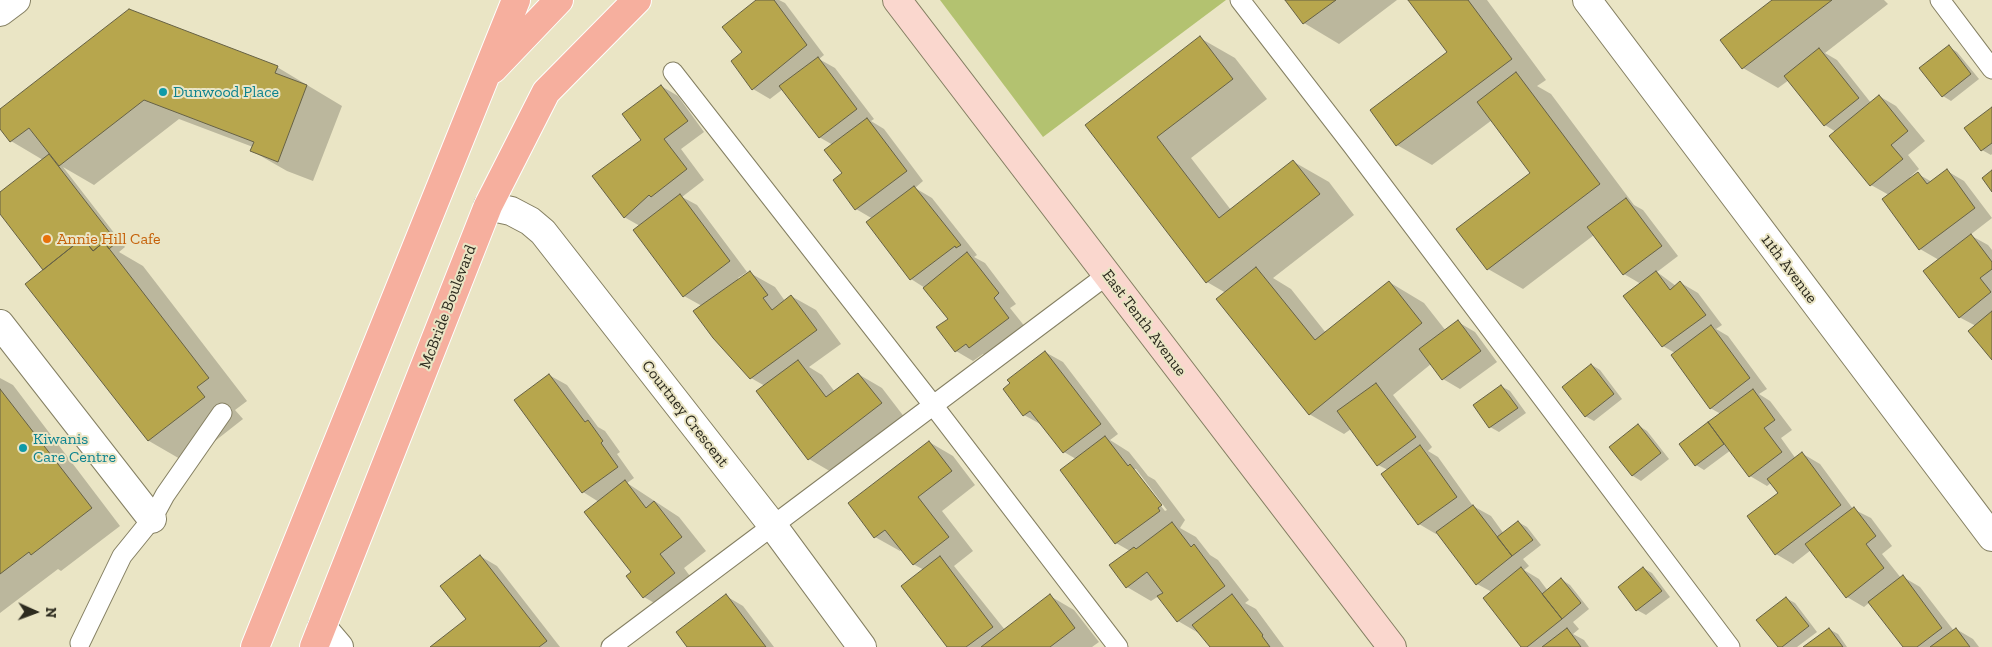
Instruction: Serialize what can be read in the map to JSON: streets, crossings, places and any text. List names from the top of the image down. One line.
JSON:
{"streets":{"main road":["McBride Boulevard","East Tenth Avenue"],"street":["11th Avenue","Courtney Crescent"]},"crossings":[["McBride Boulevard","Courtney Crescent"]],"places":["Dunwood Place","Annie Hill Cafe","Kiwanis Care Centre"],"north":"right"}
